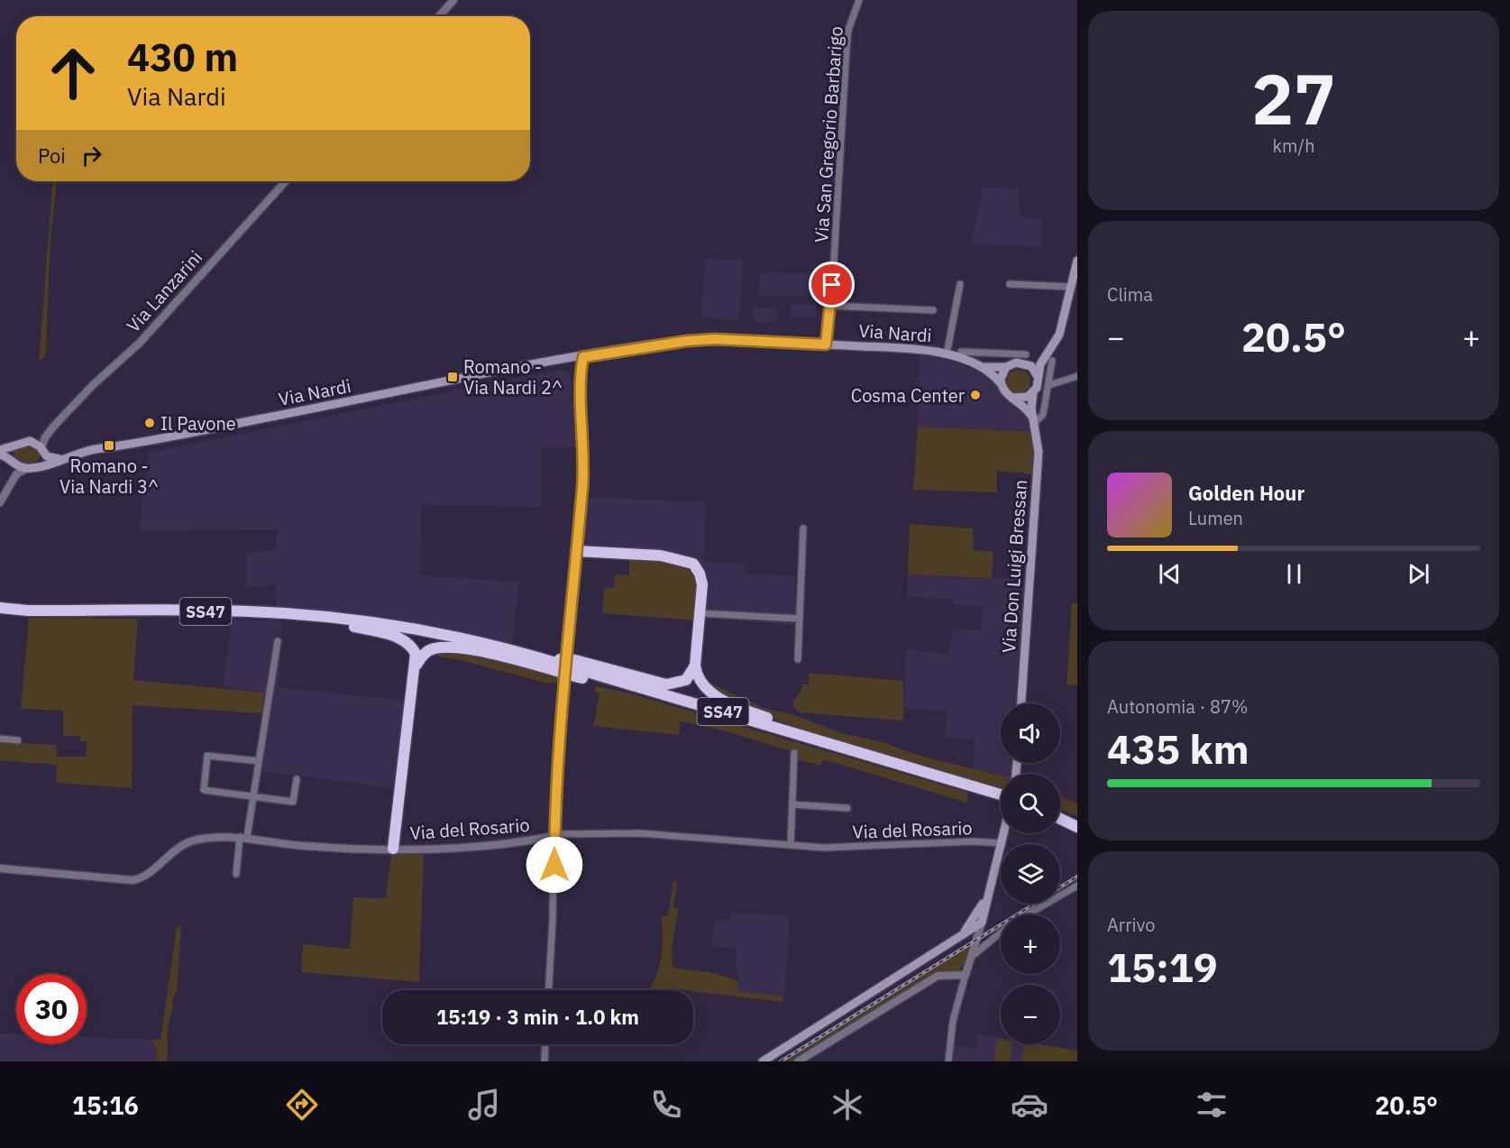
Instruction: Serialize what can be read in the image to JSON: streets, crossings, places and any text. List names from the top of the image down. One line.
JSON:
{"streets":{"highway":["SS47"],"main road":["Via Nardi","Via Don Luigi Bressan"],"street":["Via San Gregorio Barbarigo","Via Lanzarini","Via del Rosario"]},"crossings":[["Via San Gregorio Barbarigo","Via Nardi"],["Via Lanzarini","Via Nardi"],["Via Nardi","Via Don Luigi Bressan"]],"places":{"transit":["Romano - Via Nardi 2^","Romano - Via Nardi 3^"],"other":["Cosma Center","Il Pavone"]},"page":{"tile":[["27","km/h"],"Clima",["Autonomia · 87%","435 km"],["Arrivo","15:19"]],"turn":["430 m","Via Nardi"],"then":"Poi","heat":["−","20.5°","+"],"song":["Golden Hour","Lumen"],"map_buttons":["+","−"],"limit":"30","trip":"15:19 · 3 min · 1.0 km","tabs":["15:16","20.5°"]}}
